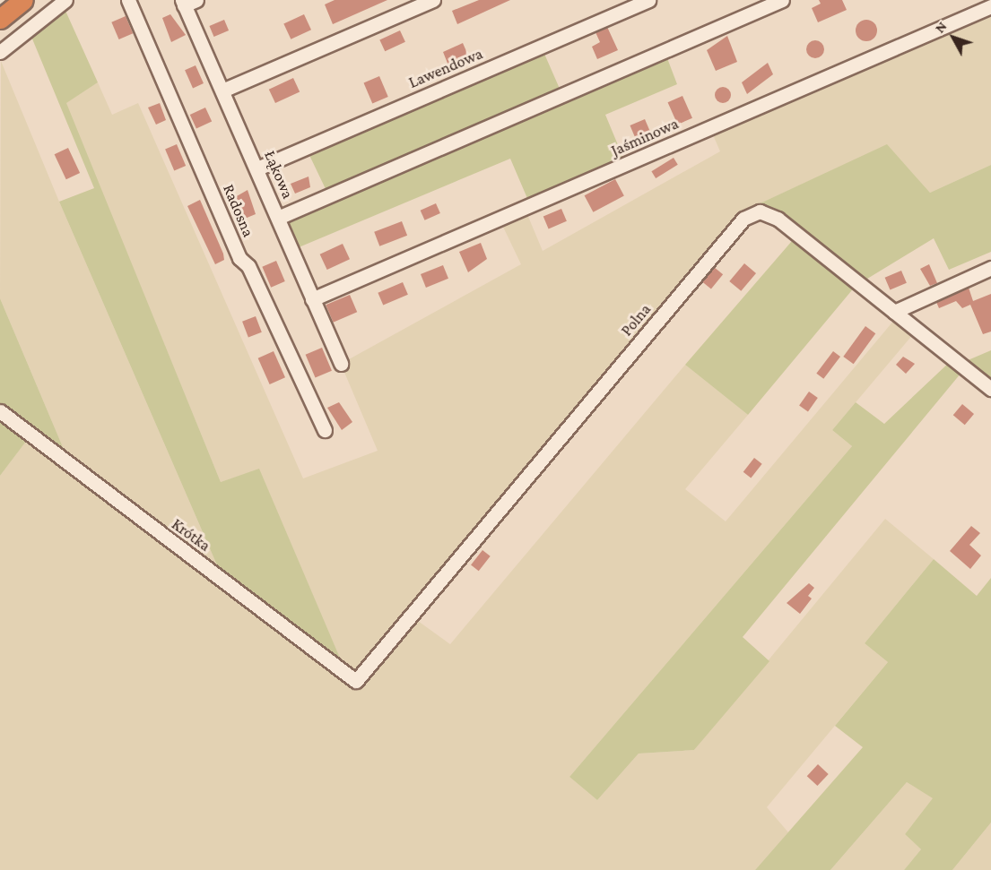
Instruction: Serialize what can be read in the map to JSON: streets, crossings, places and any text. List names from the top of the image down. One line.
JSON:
{"streets":{"street":["Lawendowa","Jaśminowa","Łąkowa","Radosna","Polna","Krótka"]},"crossings":[["Lawendowa","Łąkowa"],["Jaśminowa","Łąkowa"],["Polna","Krótka"]],"north":"top left"}
